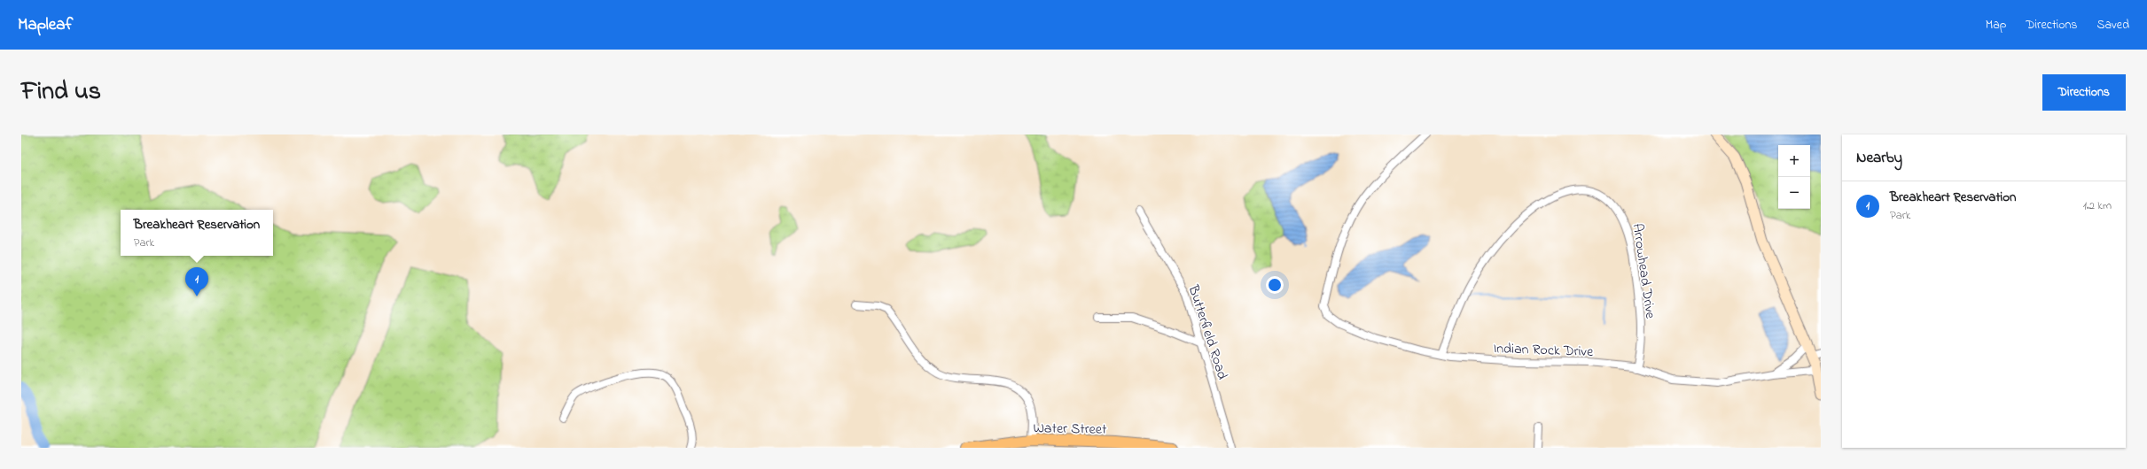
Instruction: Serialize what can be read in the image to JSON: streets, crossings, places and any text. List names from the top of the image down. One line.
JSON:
{"streets":{"main road":["Water Street"],"street":["Arrowhead Drive","Butterfield Road","Indian Rock Drive"]},"crossings":[["Arrowhead Drive","Indian Rock Drive"]],"page":{"header":"Mapleaf","nav":["Map","Directions","Saved"],"title":"Find us","buttons":"Directions","heading":"Nearby","map_buttons":["+","−"],"list":[{"mark":"1","name":"Breakheart Reservation","note":"Park","value":"1.2 km"}],"popup":["Breakheart Reservation","Park"],"pins":"1"}}
